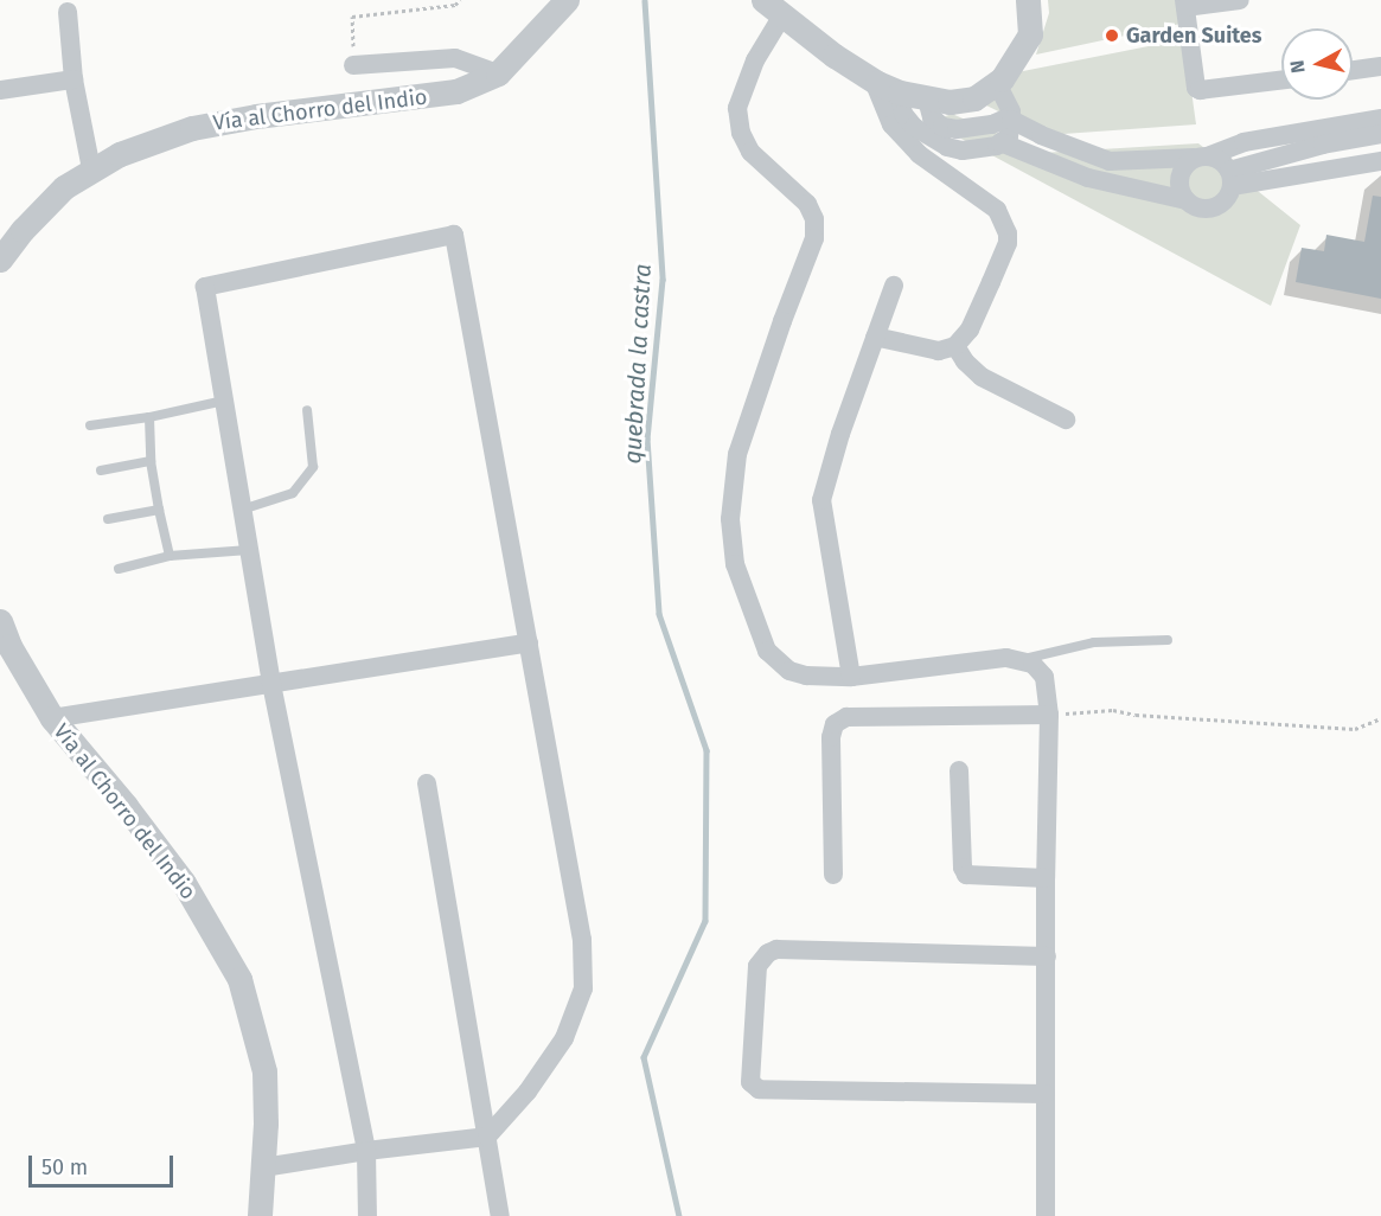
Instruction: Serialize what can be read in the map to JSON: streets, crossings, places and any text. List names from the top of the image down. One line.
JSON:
{"streets":{"street":["Vía al Chorro del Indio"]},"water":["quebrada la castra"],"places":["Garden Suites"],"scale_bar":"50 m","north":"left"}
